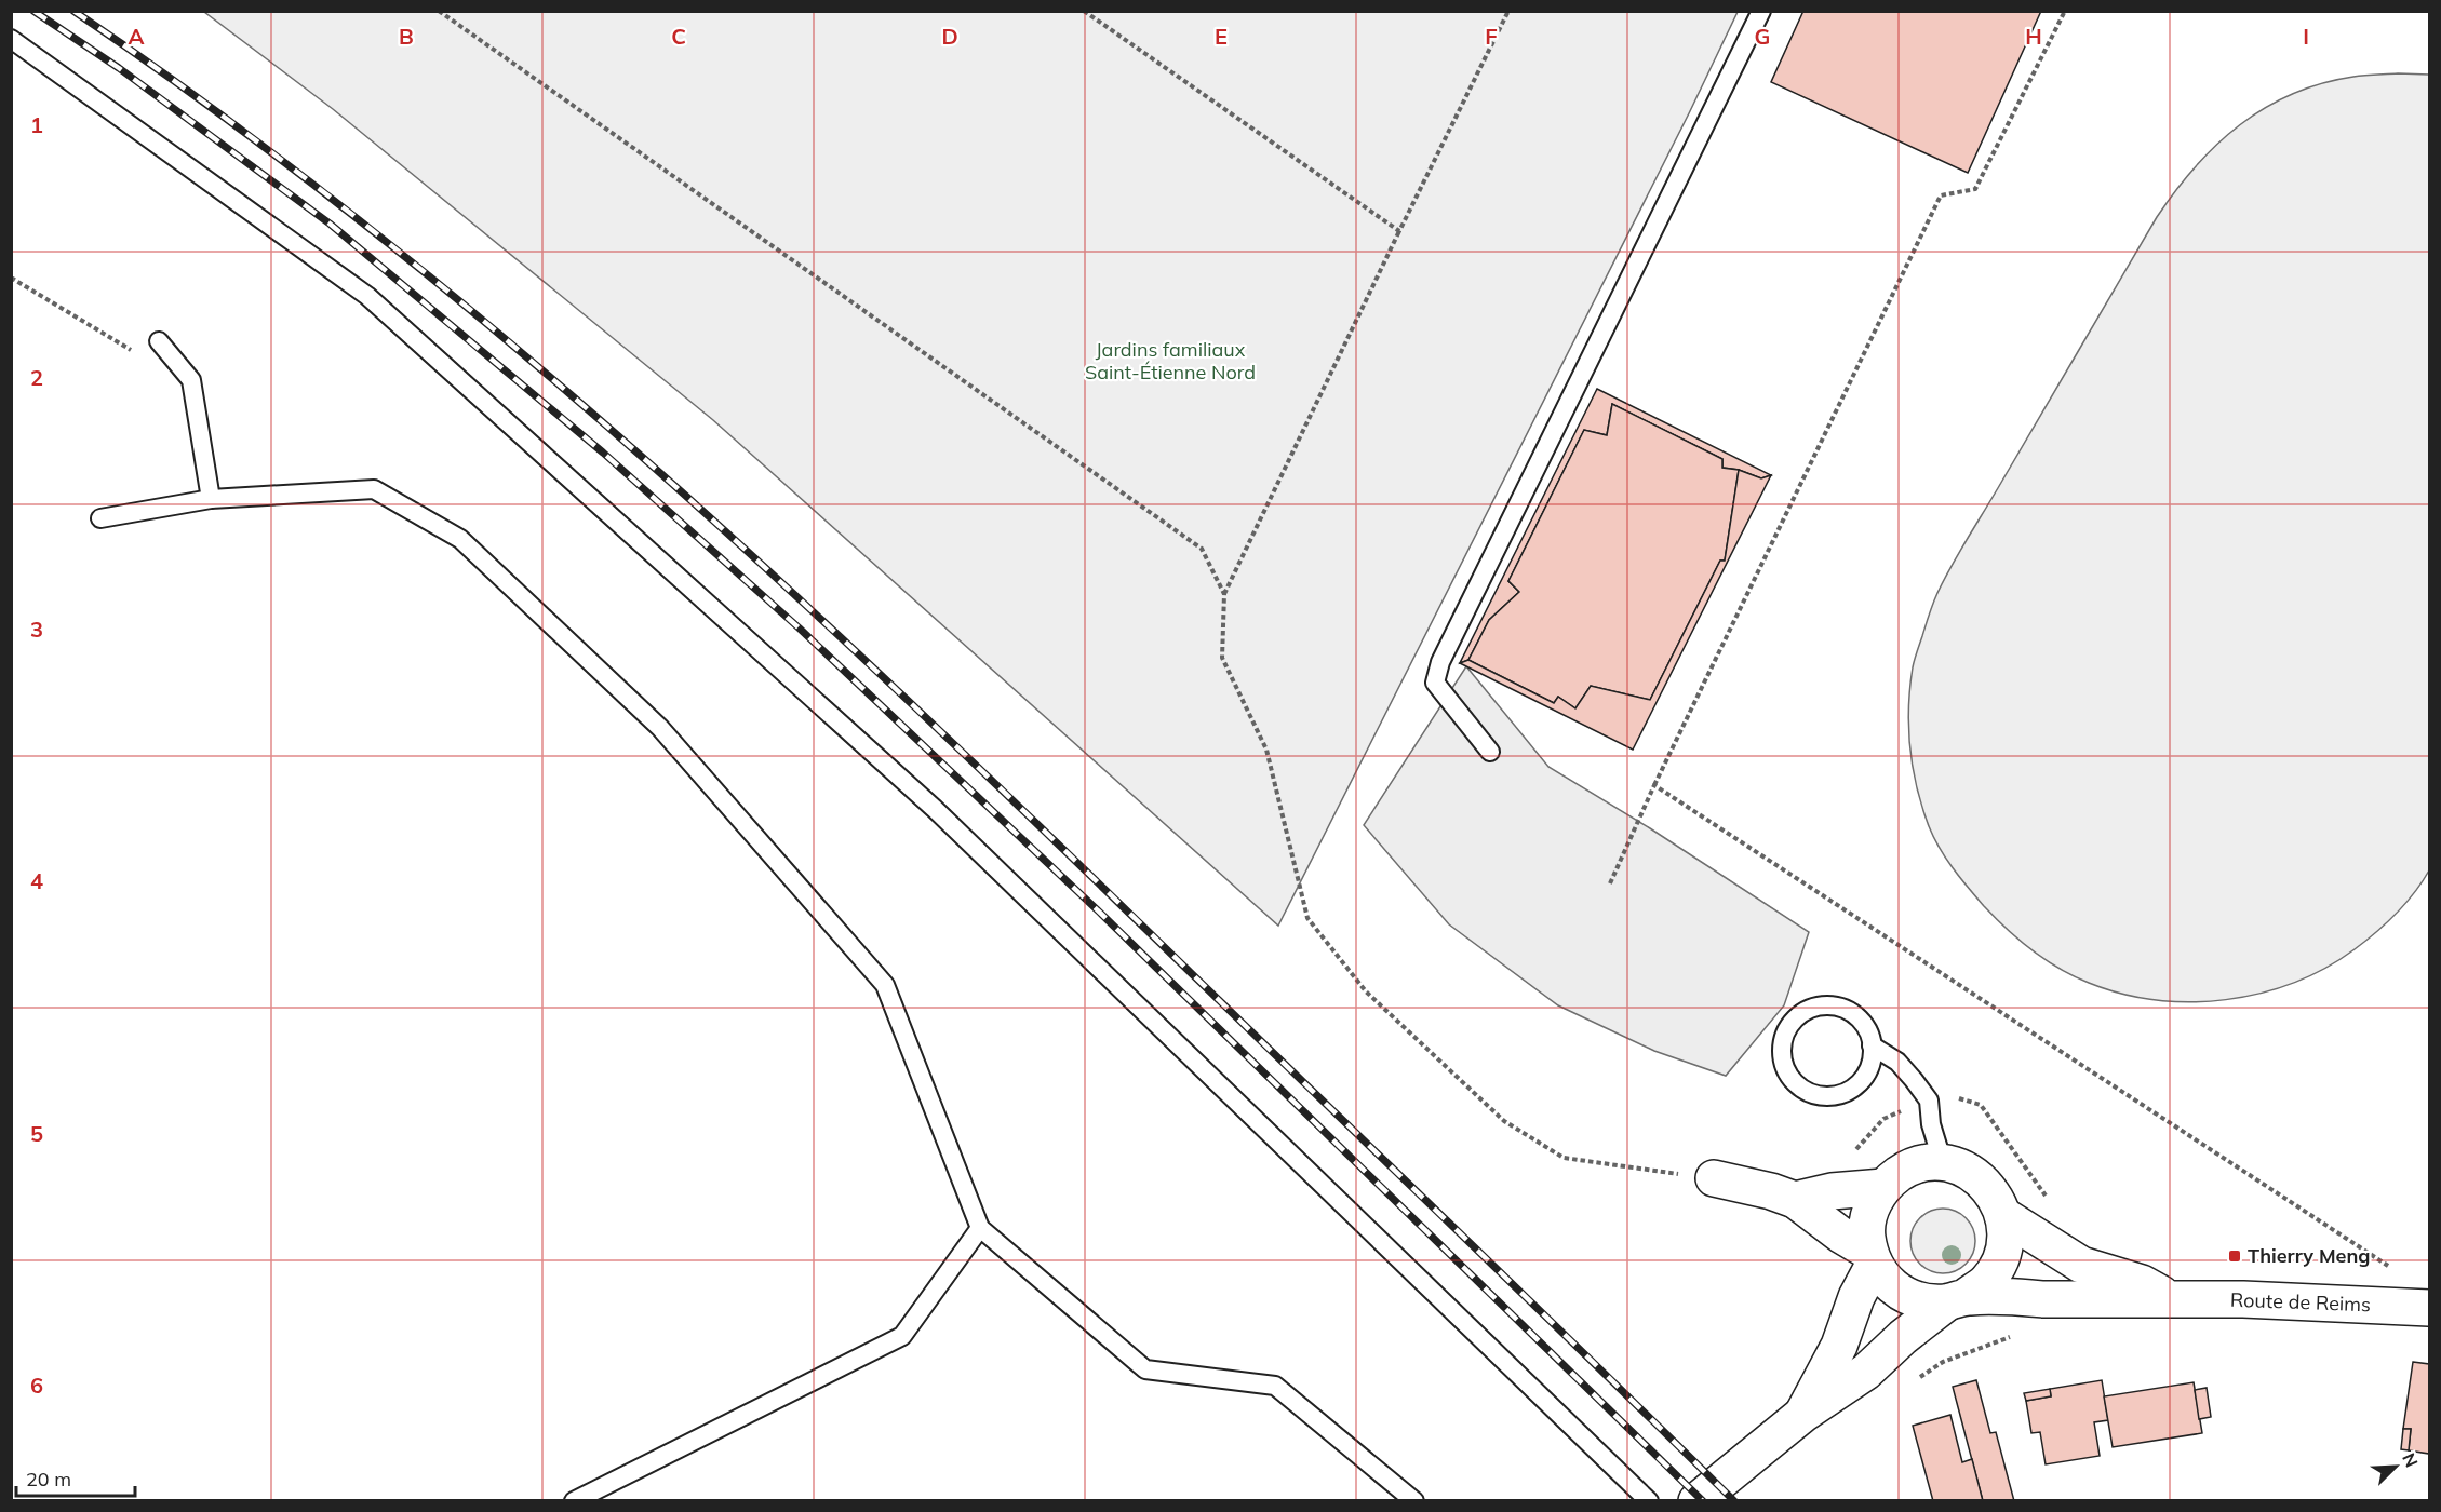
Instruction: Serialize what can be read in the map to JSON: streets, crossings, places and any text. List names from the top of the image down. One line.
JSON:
{"streets":{"street":["Route de Reims"]},"parks":["Jardins familiaux Saint-Étienne Nord"],"places":{"transit":["Thierry Meng"]},"scale_bar":"20 m","north":"top right","grid":{"columns":["A","B","C","D","E","F","G","H","I"],"rows":["1","2","3","4","5","6"]}}
